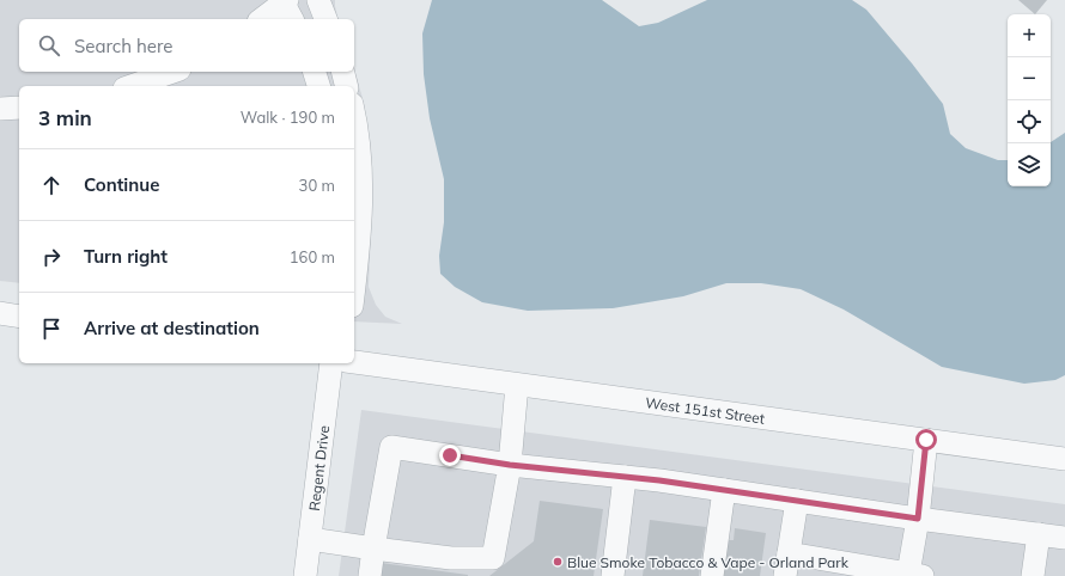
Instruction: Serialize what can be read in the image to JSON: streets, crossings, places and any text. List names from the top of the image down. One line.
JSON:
{"streets":{"street":["West 151st Street","Regent Drive"]},"places":["Blue Smoke Tobacco & Vape - Orland Park"],"page":{"map_buttons":["+","−"],"search":"Search here","heading":["3 min","Walk · 190 m"],"list":[["Continue","30 m"],["Turn right","160 m"],"Arrive at destination"]}}
